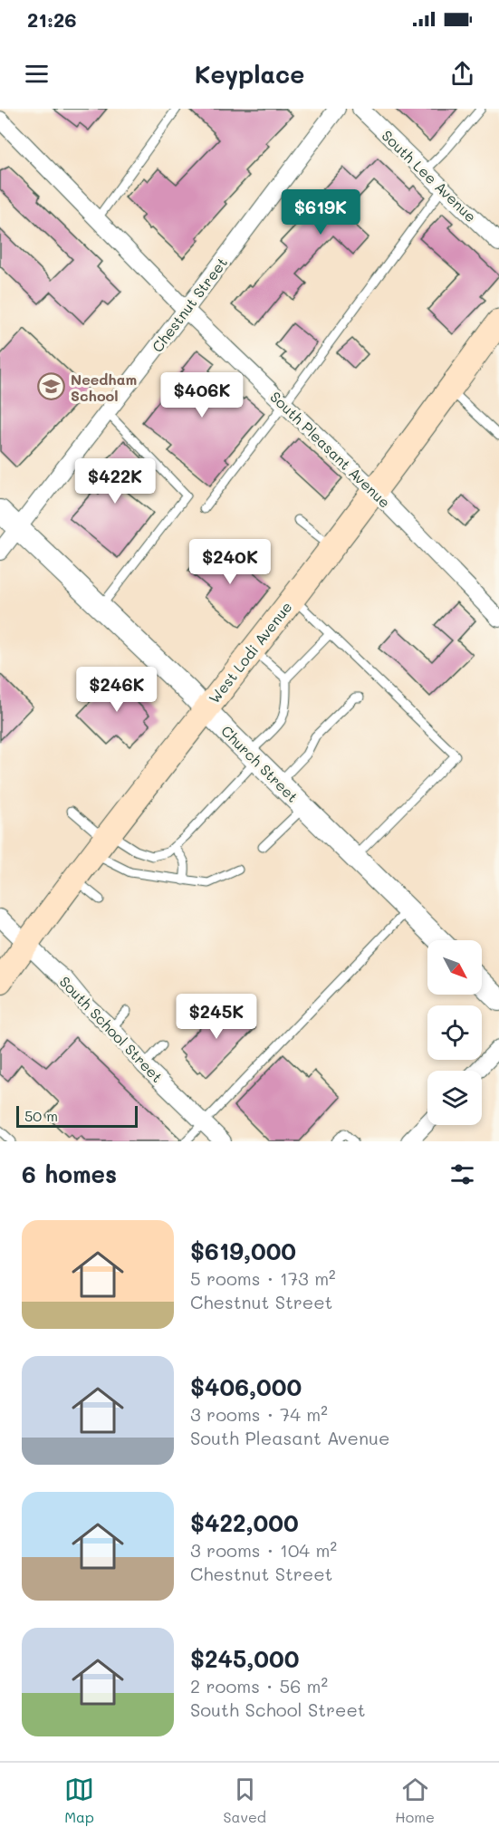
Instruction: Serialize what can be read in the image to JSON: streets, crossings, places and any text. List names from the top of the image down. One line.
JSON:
{"streets":{"main road":["West Lodi Avenue"],"street":["South Lee Avenue","Chestnut Street","South Pleasant Avenue","Church Street","South School Street"]},"crossings":[["Chestnut Street","South Pleasant Avenue"],["Chestnut Street","Church Street"],["South Pleasant Avenue","West Lodi Avenue"],["West Lodi Avenue","Church Street"],["West Lodi Avenue","South School Street"]],"places":{"school or university":["Needham School"]},"scale_bar":"50 m","north":"bottom right","page":{"status":"21:26","header":"Keyplace","price":["$619K","$406K","$422K","$240K","$246K","$245K"],"scale":"50 m","heading":"6 homes","list":[{"name":"$619,000","note":"5 rooms · 173 m² · Chestnut Street"},{"name":"$406,000","note":"3 rooms · 74 m² · South Pleasant Avenue"},{"name":"$422,000","note":"3 rooms · 104 m² · Chestnut Street"},{"name":"$245,000","note":"2 rooms · 56 m² · South School Street"}],"tabs":["Map","Saved","Home"]}}
